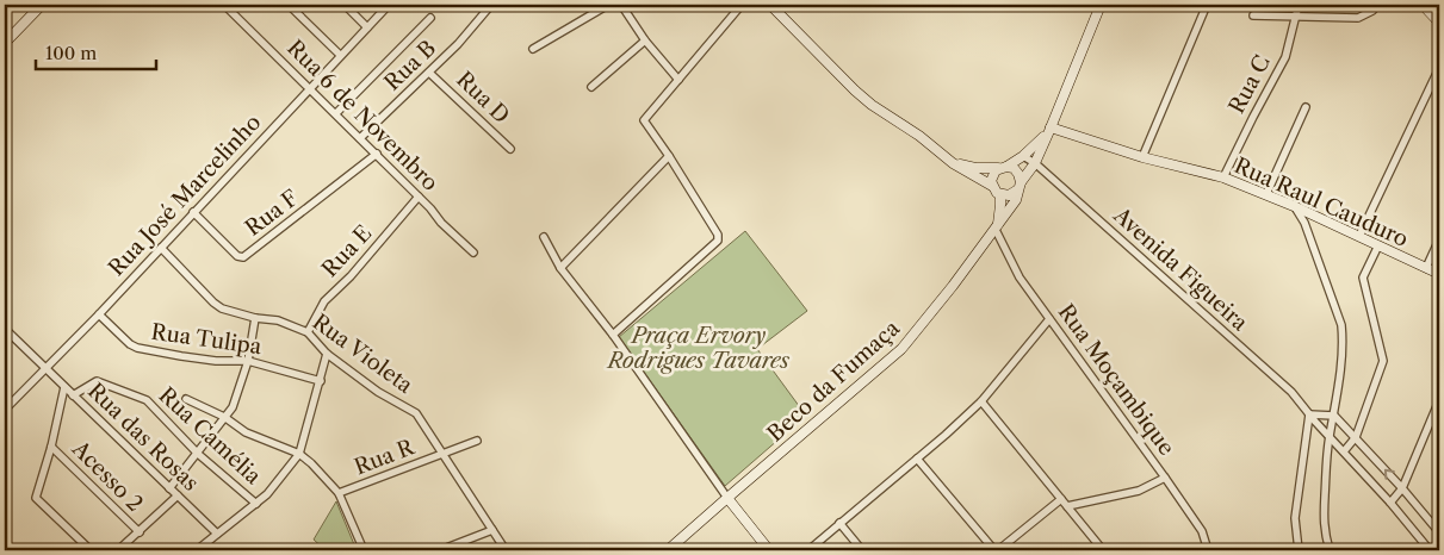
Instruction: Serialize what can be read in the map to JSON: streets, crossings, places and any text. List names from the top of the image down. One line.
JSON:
{"streets":{"street":["Rua B","Rua C","Rua D","Rua 6 de Novembro","Rua José Marcelinho","Rua Raul Cauduro","Rua F","Rua E","Avenida Figueira","Rua Tulipa","Rua Violeta","Rua Moçambique","Beco da Fumaça","Rua Camélia","Rua das Rosas","Rua R","Acesso 2"]},"crossings":[["Rua B","Rua D"],["Rua B","Rua 6 de Novembro"],["Rua C","Rua Raul Cauduro"],["Rua 6 de Novembro","Rua José Marcelinho"],["Rua 6 de Novembro","Rua F"],["Rua 6 de Novembro","Rua E"],["Rua José Marcelinho","Rua F"],["Rua José Marcelinho","Rua Tulipa"],["Rua José Marcelinho","Rua Violeta"],["Rua José Marcelinho","Rua das Rosas"],["Rua Raul Cauduro","Beco da Fumaça"],["Rua E","Rua Violeta"],["Avenida Figueira","Beco da Fumaça"],["Rua Violeta","Rua R"],["Rua Moçambique","Beco da Fumaça"],["Rua Camélia","Rua das Rosas"]],"parks":["Praça Ervory Rodrigues Tavares"],"scale_bar":"100 m"}
